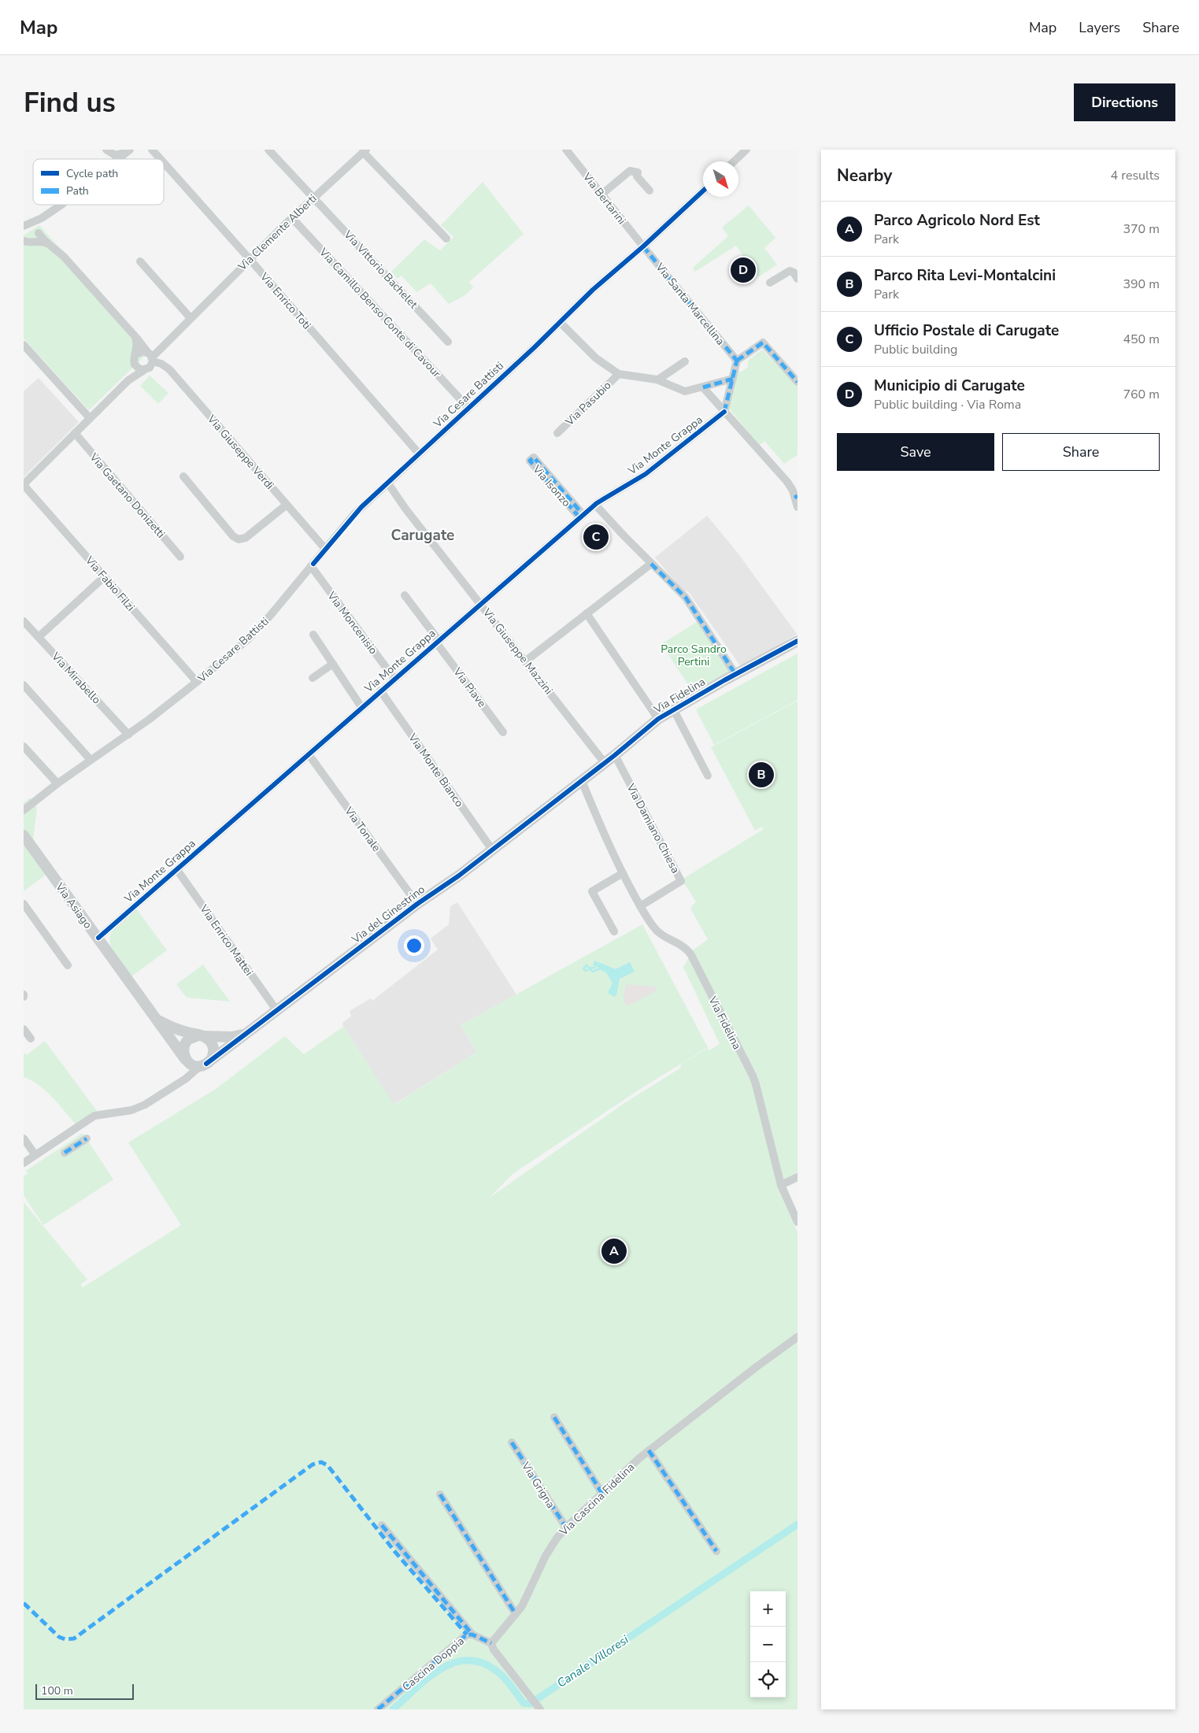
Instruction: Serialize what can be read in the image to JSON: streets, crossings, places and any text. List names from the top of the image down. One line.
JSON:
{"streets":{"street":["Via Bertarini","Via Clemente Alberti","Via Vittorio Bachelet","Via Enrico Toti","Via Santa Marcellina","Via Camillo Benso Conte di Cavour","Via Cesare Battisti","Via Pasubio","Via Monte Grappa","Via Giuseppe Verdi","Via Isonzo","Via Gaetano Donizetti","Via Fabio Filzi","Via Moncenisio","Via Giuseppe Mazzini","Via Mirabello","Via Piave","Via Fidelina","Via Monte Bianco","Via Damiano Chiesa","Via Tonale","Via Asiago","Via del Ginestrino","Via Enrico Mattei","Via Grigna","Via Cascina Fidelina","Cascina Doppia"]},"crossings":[["Via Bertarini","Via Santa Marcellina"],["Via Bertarini","Via Cesare Battisti"],["Via Clemente Alberti","Via Vittorio Bachelet"],["Via Clemente Alberti","Via Enrico Toti"],["Via Clemente Alberti","Via Camillo Benso Conte di Cavour"],["Via Clemente Alberti","Via Giuseppe Verdi"],["Via Enrico Toti","Via Cesare Battisti"],["Via Santa Marcellina","Via Cesare Battisti"],["Via Camillo Benso Conte di Cavour","Via Cesare Battisti"],["Via Cesare Battisti","Via Giuseppe Verdi"],["Via Cesare Battisti","Via Fabio Filzi"],["Via Cesare Battisti","Via Moncenisio"],["Via Cesare Battisti","Via Giuseppe Mazzini"],["Via Cesare Battisti","Via Mirabello"],["Via Monte Grappa","Via Isonzo"],["Via Monte Grappa","Via Moncenisio"],["Via Monte Grappa","Via Giuseppe Mazzini"],["Via Monte Grappa","Via Piave"],["Via Monte Grappa","Via Monte Bianco"],["Via Monte Grappa","Via Tonale"],["Via Monte Grappa","Via Asiago"],["Via Monte Grappa","Via Enrico Mattei"],["Via Giuseppe Mazzini","Via Fidelina"],["Via Fidelina","Via Damiano Chiesa"],["Via Fidelina","Via del Ginestrino"],["Via Monte Bianco","Via del Ginestrino"],["Via Tonale","Via del Ginestrino"],["Via Asiago","Via del Ginestrino"],["Via del Ginestrino","Via Enrico Mattei"],["Via Grigna","Via Cascina Fidelina"],["Via Cascina Fidelina","Cascina Doppia"]],"districts":["Carugate"],"water":["Canale Villoresi"],"parks":["Parco Sandro Pertini"],"legend":["Cycle path","Path"],"scale_bar":"100 m","north":"bottom right","page":{"header":"Map","nav":["Map","Layers","Share"],"buttons":["Directions",["Save","Share"]],"title":"Find us","heading":["Nearby","4 results"],"list":[{"mark":"A","name":"Parco Agricolo Nord Est","note":"Park","value":"370 m"},{"mark":"B","name":"Parco Rita Levi-Montalcini","note":"Park","value":"390 m"},{"mark":"C","name":"Ufficio Postale di Carugate","note":"Public building","value":"450 m"},{"mark":"D","name":"Municipio di Carugate","note":"Public building · Via Roma","value":"760 m"}],"pins":["D","C","B","A"],"map_buttons":["+","−"],"scale":"100 m"}}
